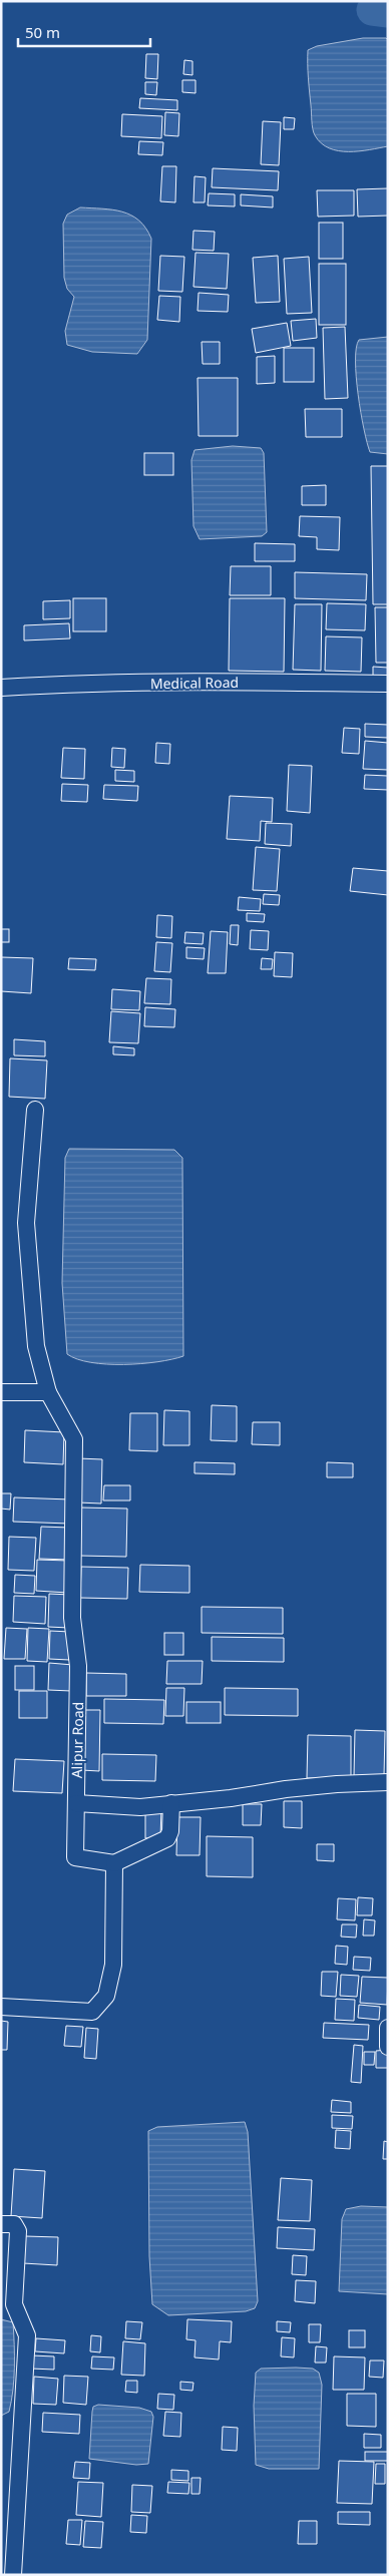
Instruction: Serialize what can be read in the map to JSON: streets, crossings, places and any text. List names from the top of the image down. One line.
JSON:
{"streets":{"street":["Medical Road","Alipur Road"]},"scale_bar":"50 m"}
